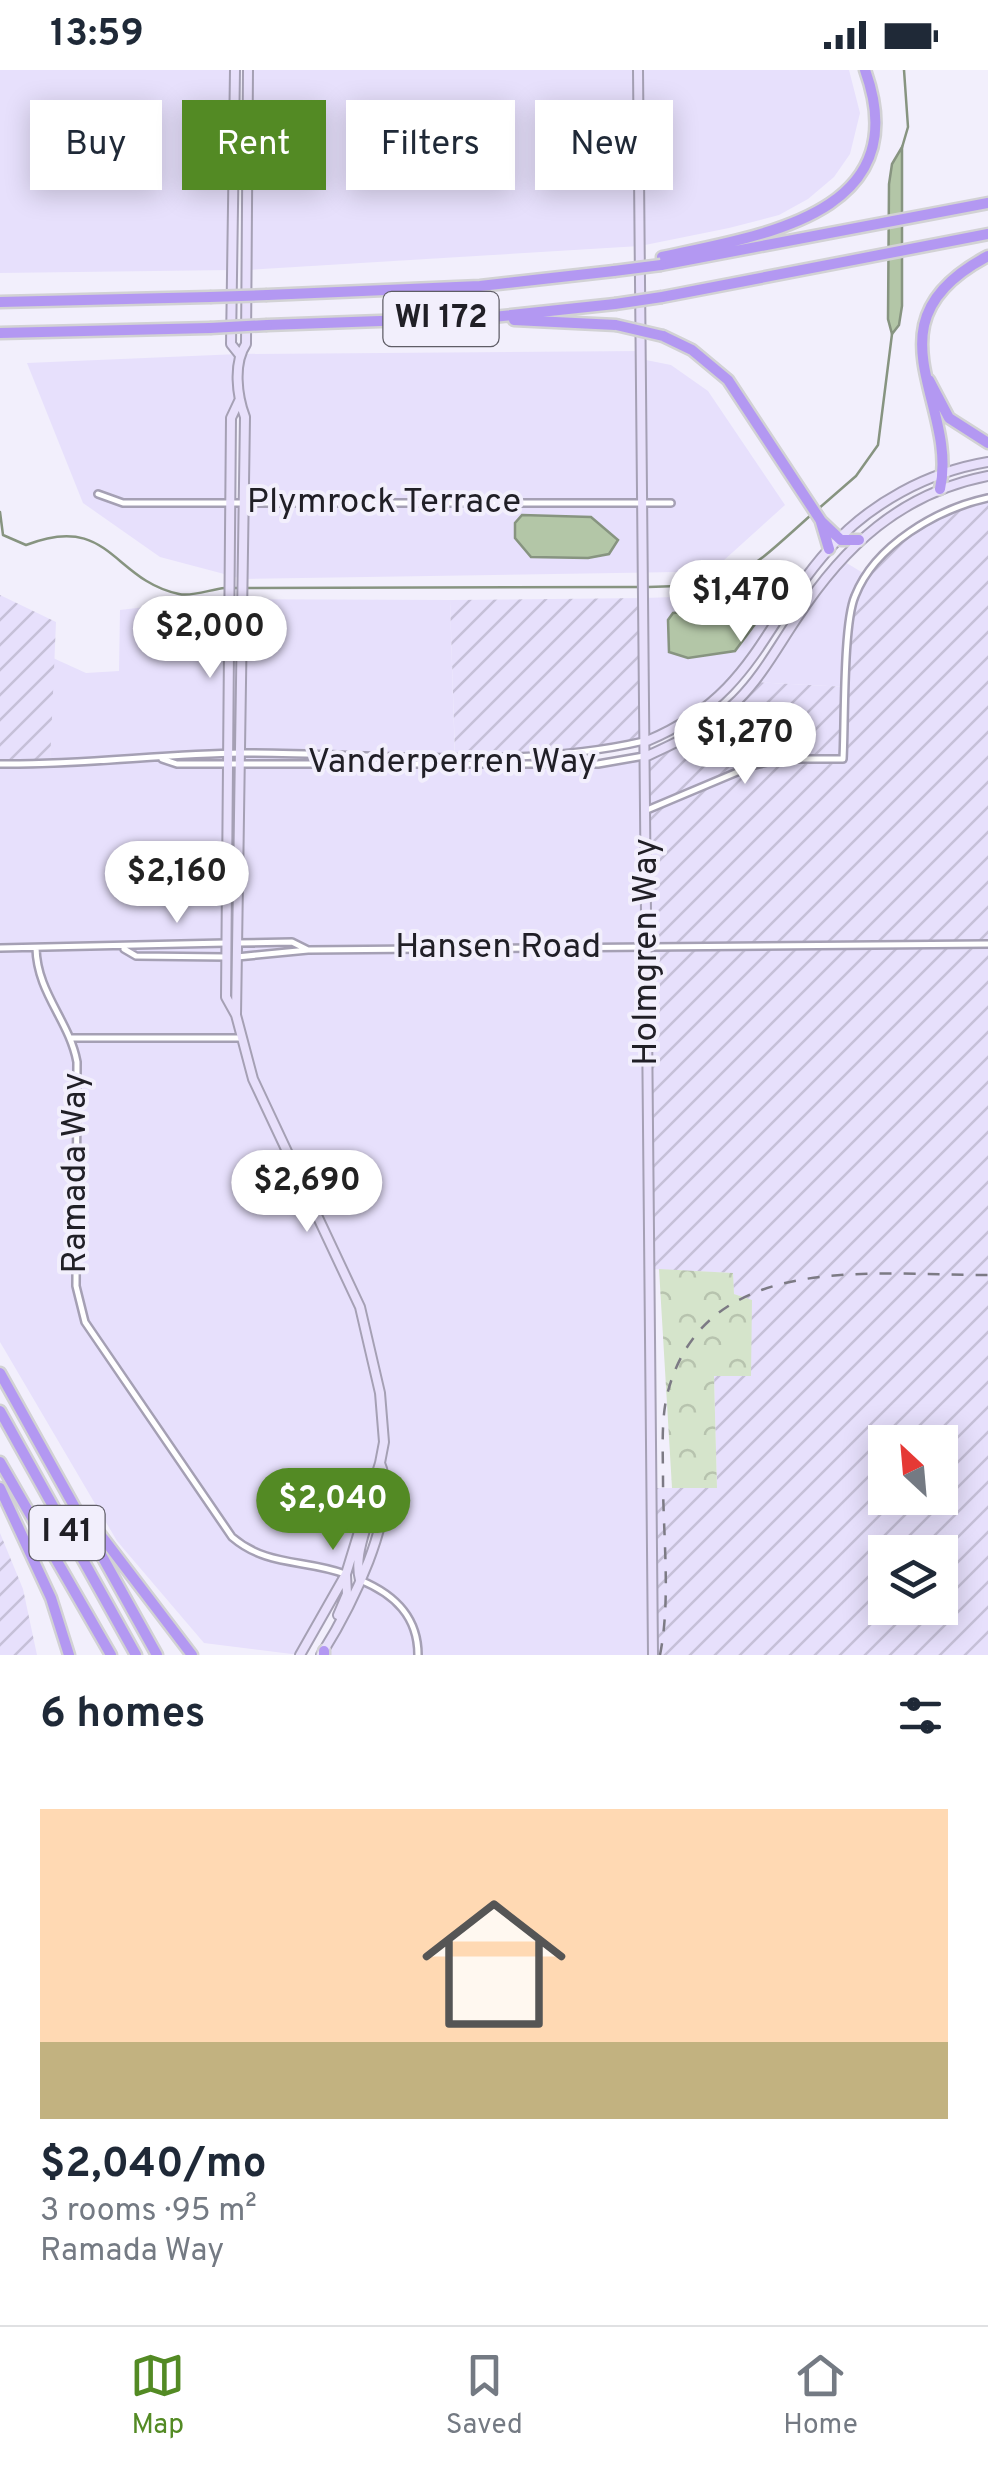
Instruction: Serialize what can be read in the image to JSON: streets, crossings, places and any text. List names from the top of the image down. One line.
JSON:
{"streets":{"highway":["WI 172","I 41"],"street":["Plymrock Terrace","Vanderperren Way","Hansen Road","Holmgren Way","Ramada Way"]},"crossings":[["Plymrock Terrace","Holmgren Way"],["Vanderperren Way","Holmgren Way"],["Hansen Road","Holmgren Way"],["Hansen Road","Ramada Way"]],"north":"top left","page":{"status":"13:59","chip":["Buy","Rent","Filters","New"],"price":["$1,470","$2,000","$1,270","$2,160","$2,690","$2,040"],"heading":"6 homes","list":[{"name":"$2,040/mo","note":"3 rooms · 95 m² · Ramada Way"}],"tabs":["Map","Saved","Home"]}}
